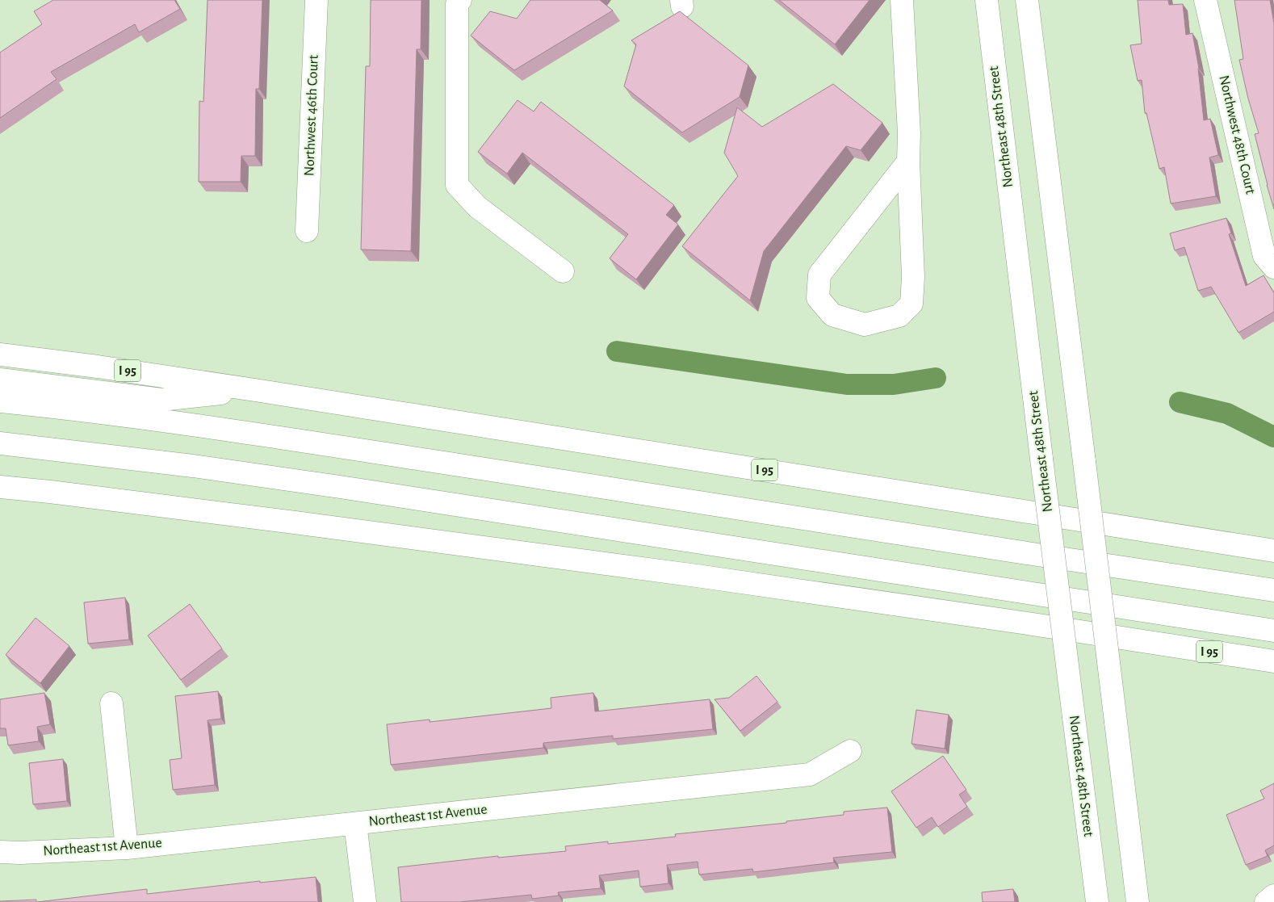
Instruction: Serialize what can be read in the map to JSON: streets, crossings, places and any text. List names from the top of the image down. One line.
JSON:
{"streets":{"main road":["Northwest 46th Court","Northeast 48th Street","Northwest 48th Court","I 95","Northeast 1st Avenue"]}}
